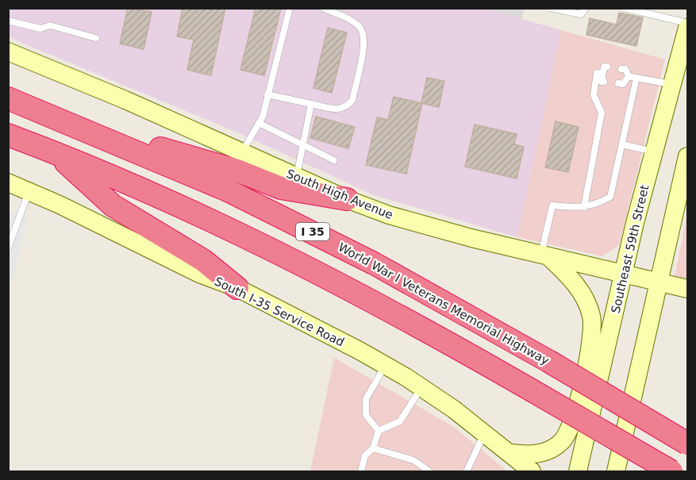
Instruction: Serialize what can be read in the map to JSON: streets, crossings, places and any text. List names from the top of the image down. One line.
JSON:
{"streets":{"highway":["I 35","World War I Veterans Memorial Highway"],"main road":["South High Avenue","Southeast 59th Street","South I-35 Service Road"]},"crossings":[["South High Avenue","Southeast 59th Street"]]}
